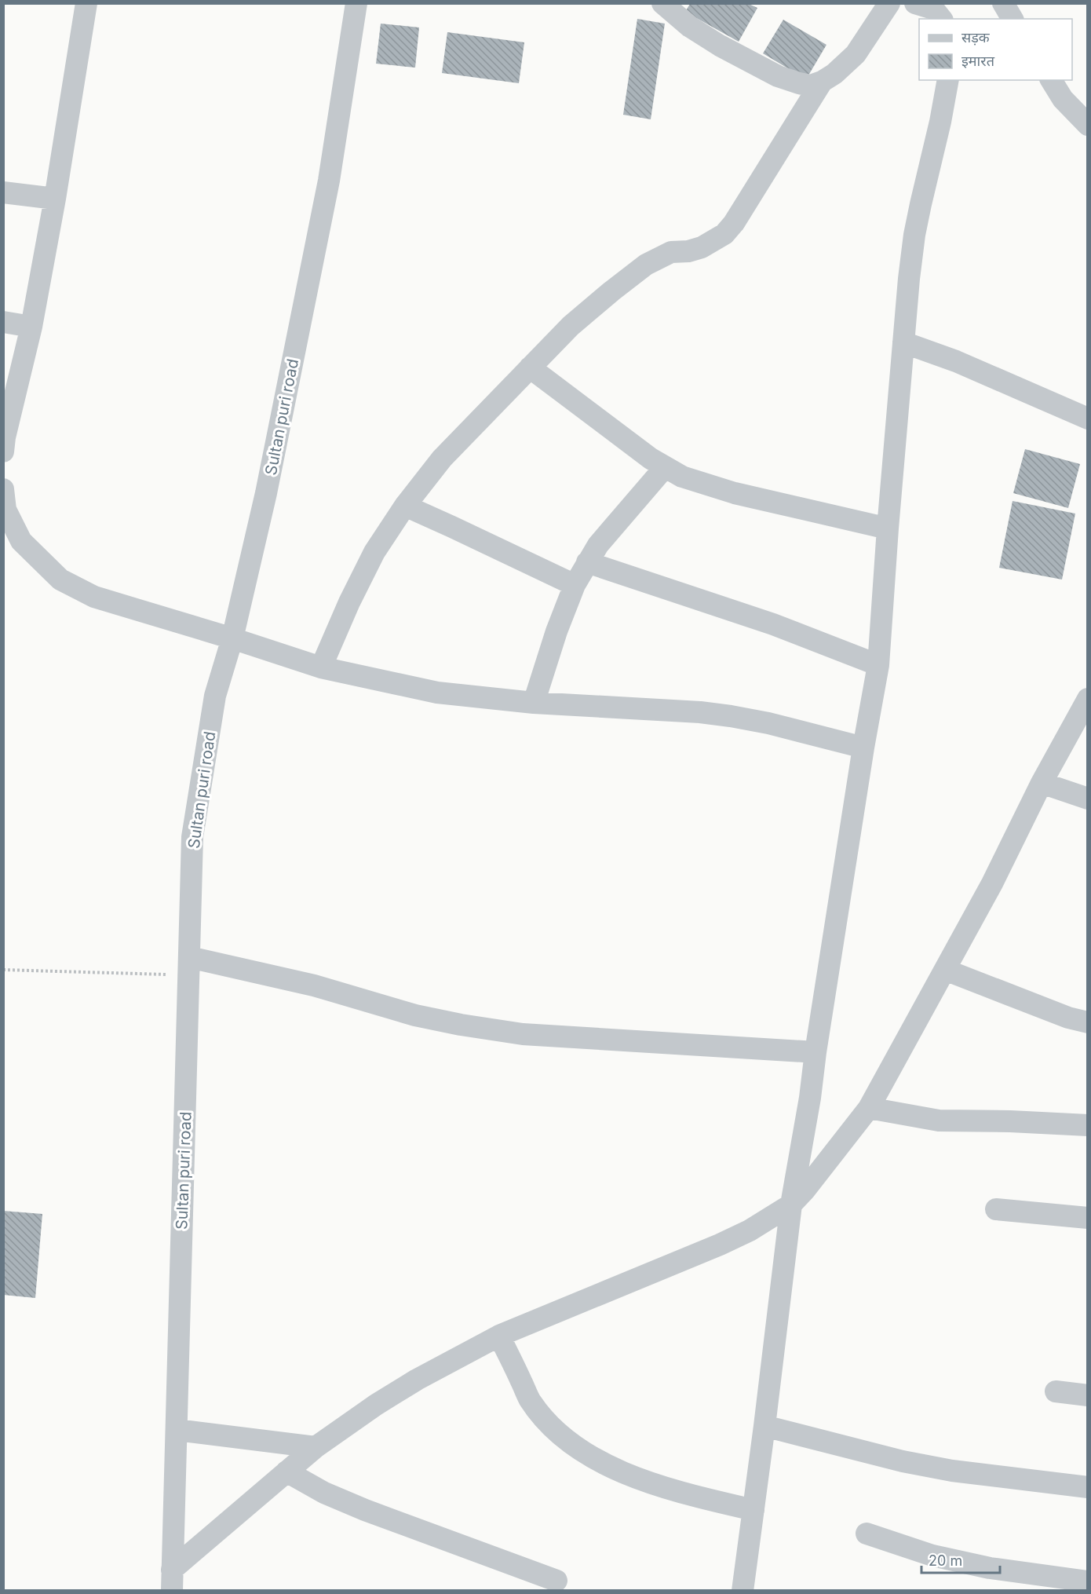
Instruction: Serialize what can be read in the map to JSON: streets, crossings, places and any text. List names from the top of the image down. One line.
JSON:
{"streets":{"street":["Sultan puri road"]},"legend":["सड़क","इमारत"],"scale_bar":"20 m"}
